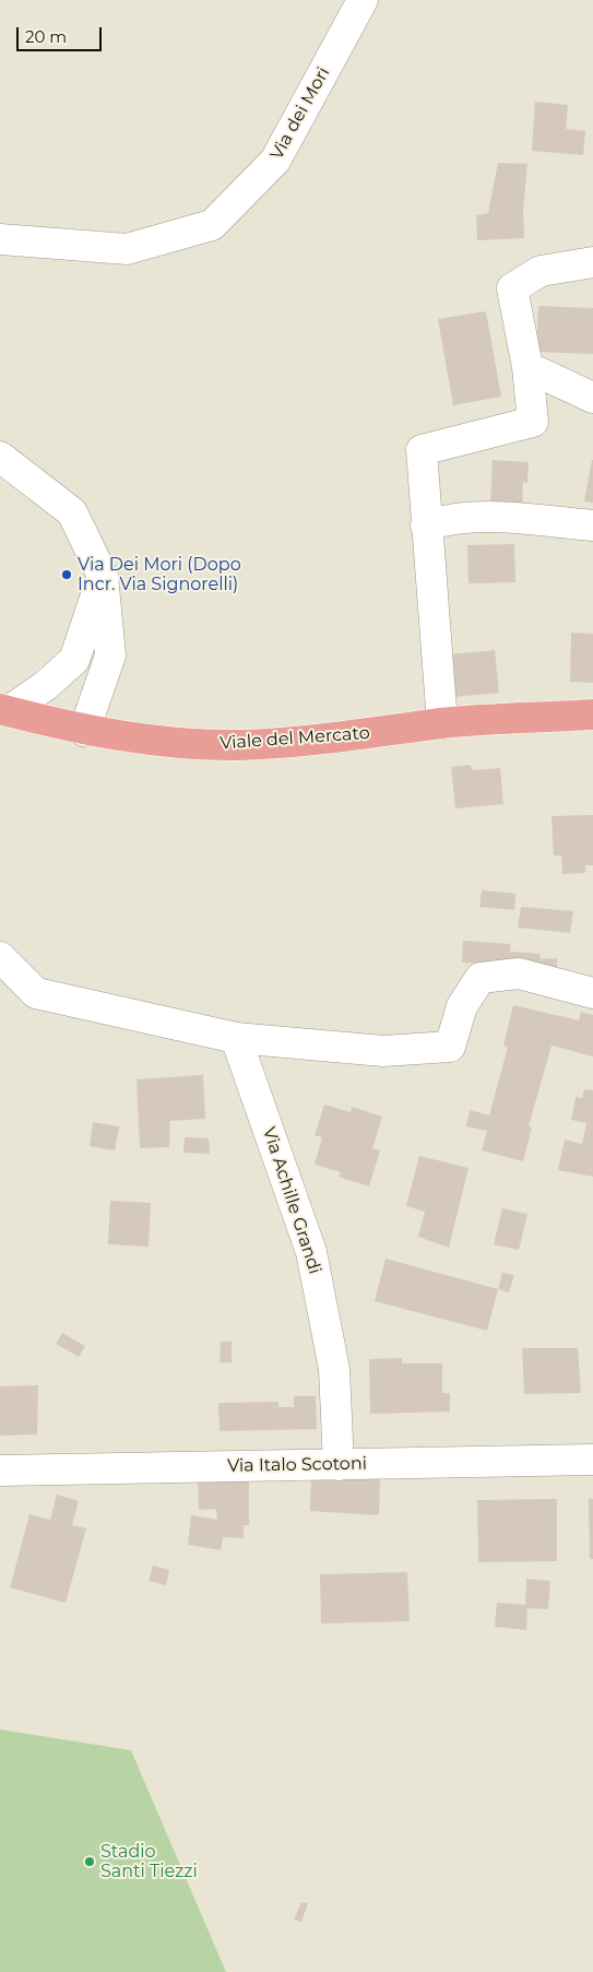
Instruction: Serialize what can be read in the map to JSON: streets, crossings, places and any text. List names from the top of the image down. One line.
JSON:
{"streets":{"main road":["Viale del Mercato"],"street":["Via dei Mori","Via Achille Grandi","Via Italo Scotoni"]},"crossings":[["Via Achille Grandi","Via Italo Scotoni"]],"places":["Via Dei Mori (Dopo Incr. Via Signorelli)","Stadio Santi Tiezzi"],"scale_bar":"20 m"}
